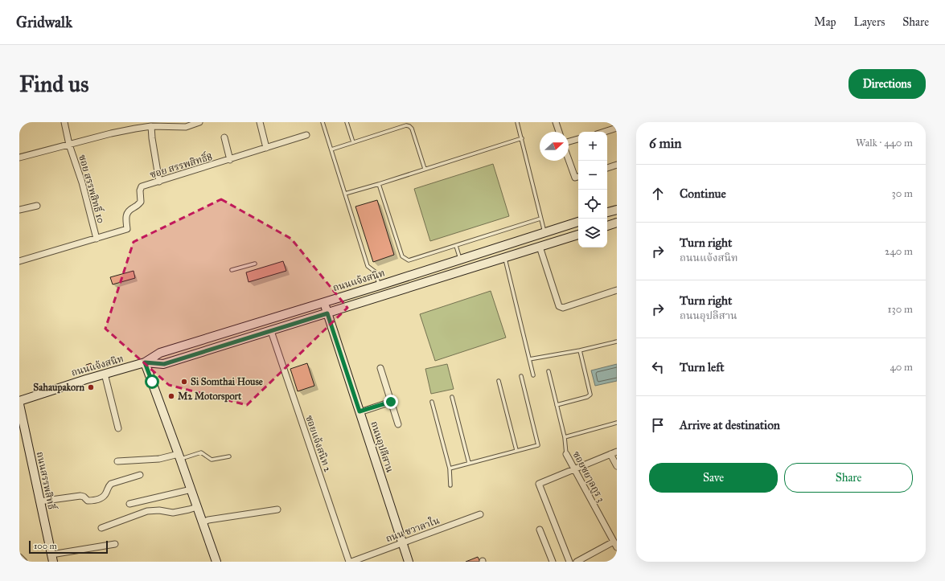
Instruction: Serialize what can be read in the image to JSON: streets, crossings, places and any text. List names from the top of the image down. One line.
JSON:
{"streets":{"main road":["ถนนแจ้งสนิท","ถนนอุปลีสาน","ถนนสรรพสิทธิ์"],"street":["ซอย สรรพสิทธิ์8","ซอย สรรพสิทธิ์ 10","ซอยแจ้งสนิท 2","ซอยซยๅลกูร 3","ถนน ชวาลาใน"]},"crossings":[["ซอย สรรพสิทธิ์8","ซอย สรรพสิทธิ์ 10"],["ถนนแจ้งสนิท","ซอยแจ้งสนิท 2"],["ถนนแจ้งสนิท","ถนนอุปลีสาน"],["ซอยแจ้งสนิท 2","ถนน ชวาลาใน"],["ถนนอุปลีสาน","ถนน ชวาลาใน"]],"places":["Si Somthai House","Sahaupakorn","M2 Motorsport"],"scale_bar":"100 m","north":"right","page":{"header":"Gridwalk","nav":["Map","Layers","Share"],"buttons":["Directions",["Save","Share"]],"title":"Find us","heading":["6 min","Walk · 440 m"],"map_buttons":["+","−"],"list":[["Continue","30 m"],["Turn right","ถนนแจ้งสนิท","240 m"],["Turn right","ถนนอุปลีสาน","130 m"],["Turn left","40 m"],"Arrive at destination"],"scale":"100 m"}}
